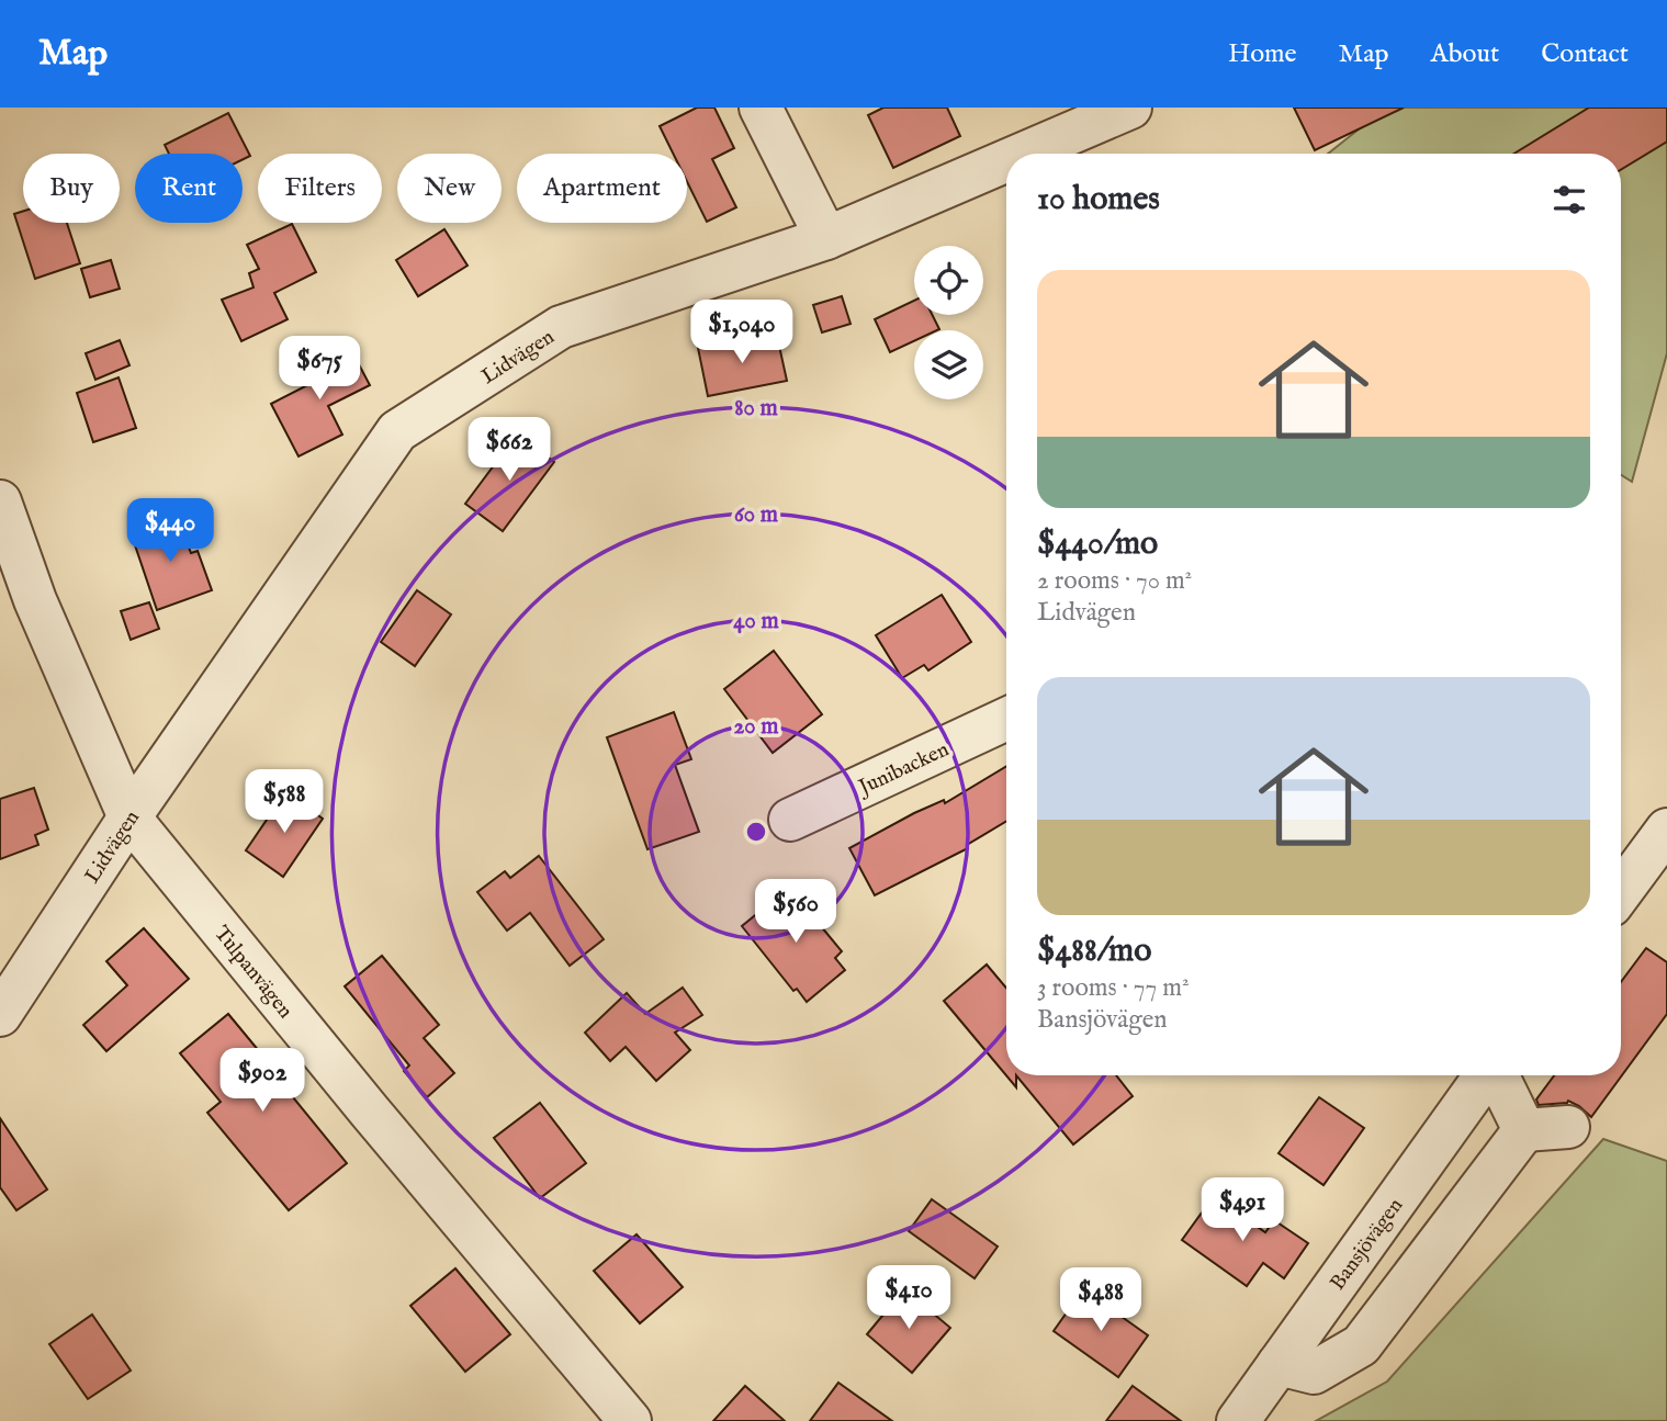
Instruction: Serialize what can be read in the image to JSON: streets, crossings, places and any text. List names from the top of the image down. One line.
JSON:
{"streets":{"street":["Lidvägen","Junibacken","Tulpanvägen","Bansjövägen"]},"crossings":[["Lidvägen","Tulpanvägen"]],"page":{"header":"Map","nav":["Home","Map","About","Contact"],"chip":["Buy","Rent","Filters","New","Apartment"],"heading":"10 homes","list":[{"name":"$440/mo","note":"2 rooms · 70 m² · Lidvägen"},{"name":"$488/mo","note":"3 rooms · 77 m² · Bansjövägen"}],"price":["$1,040","$675","$662","$440","$588","$560","$902","$491","$410","$488"]},"rings":["80 m","60 m","40 m","20 m"]}
